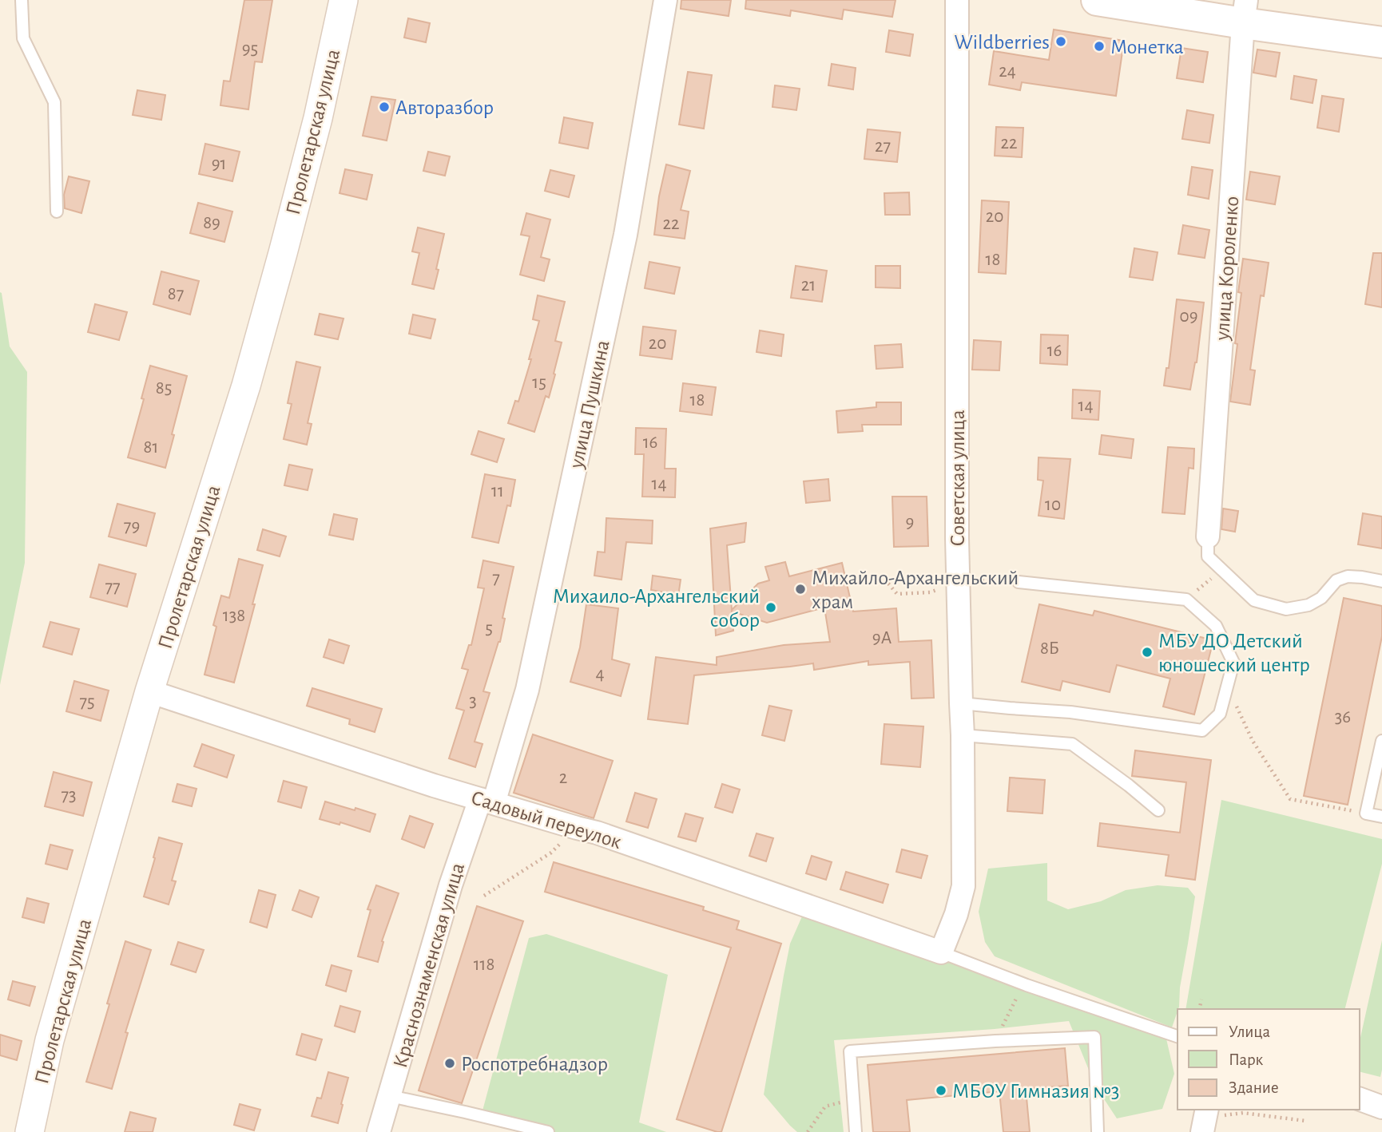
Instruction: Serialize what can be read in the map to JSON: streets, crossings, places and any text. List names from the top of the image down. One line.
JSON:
{"streets":{"street":["Пролетарская улица","улица Короленко","улица Пушкина","Советская улица","Садовый переулок","Краснознаменская улица"]},"crossings":[["Пролетарская улица","Садовый переулок"],["улица Пушкина","Садовый переулок"],["улица Пушкина","Краснознаменская улица"],["Советская улица","Садовый переулок"],["Садовый переулок","Краснознаменская улица"]],"places":["Wildberries","Монетка","Авторазбор","Михайло-Архангельский храм","Михаило-Архангельский собор","МБУ ДО Детский юношеский центр","Роспотребнадзор","МБОУ Гимназия №3"],"house_numbers":["95","24","22","27","91","20","89","22","18","21","87","09","20","16","15","85","18","14","16","81","14","11","10","9","79","7","77","138","5","9А","8Б","4","3","75","36","2","73","118"],"legend":["Улица","Парк","Здание"]}
